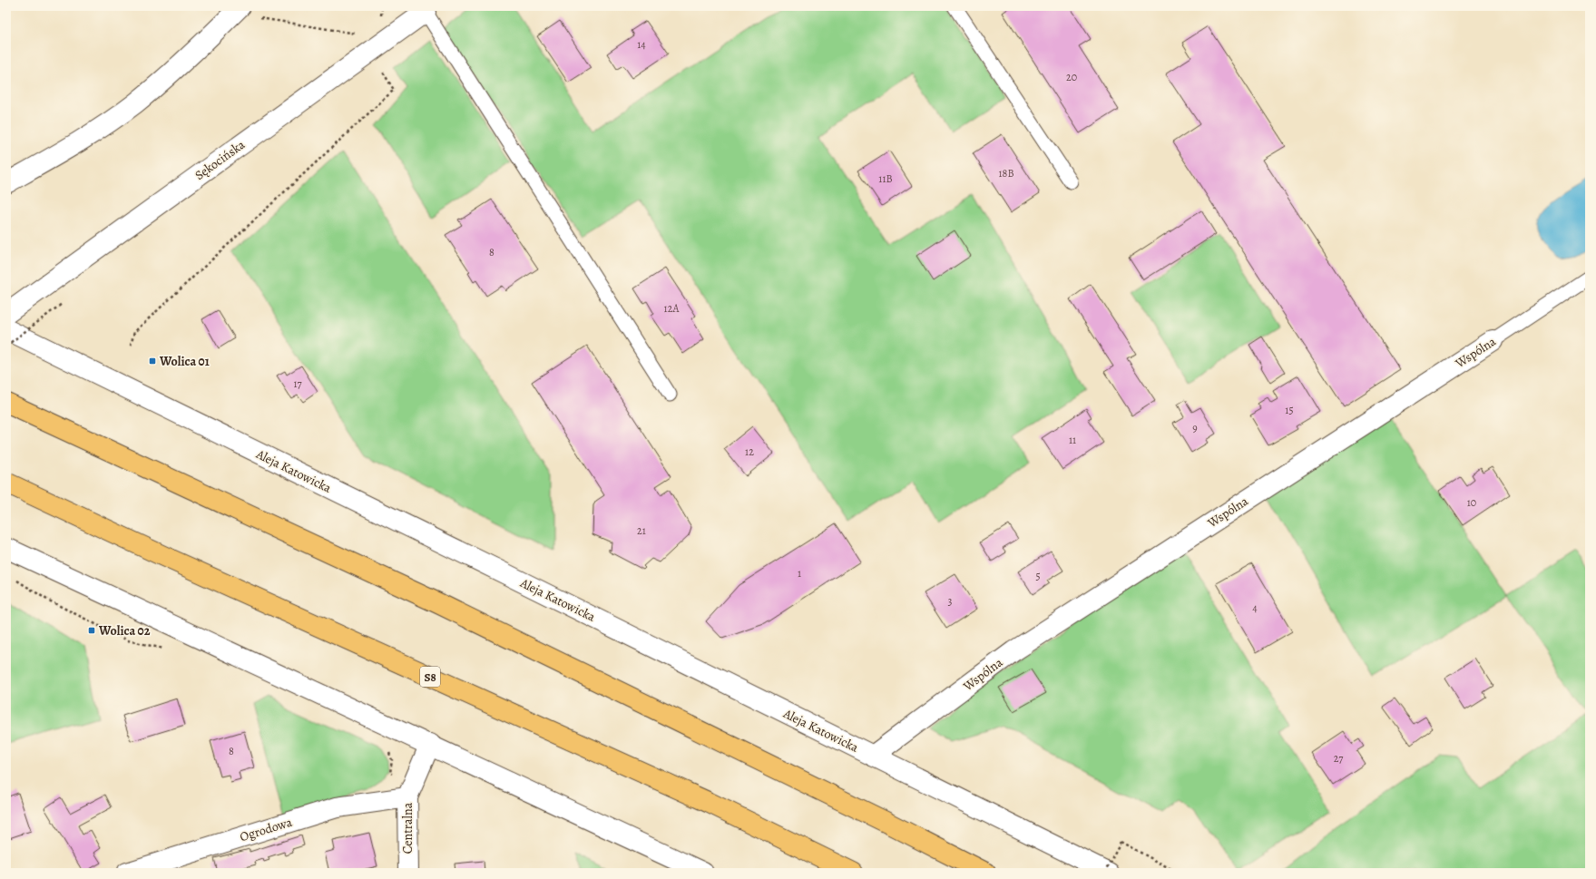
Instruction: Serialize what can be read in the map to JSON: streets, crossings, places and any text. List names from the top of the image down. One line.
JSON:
{"streets":{"highway":["S8"],"street":["Sękocińska","Wspólna","Aleja Katowicka","Centralna","Ogrodowa"]},"crossings":[["Wspólna","Aleja Katowicka"],["Centralna","Ogrodowa"]],"places":{"transit":["Wolica 01","Wolica 02"]},"house_numbers":["14","20","18B","11B","8","12A","17","15","9","11","12","10","21","1","5","3","4","8","27"]}
